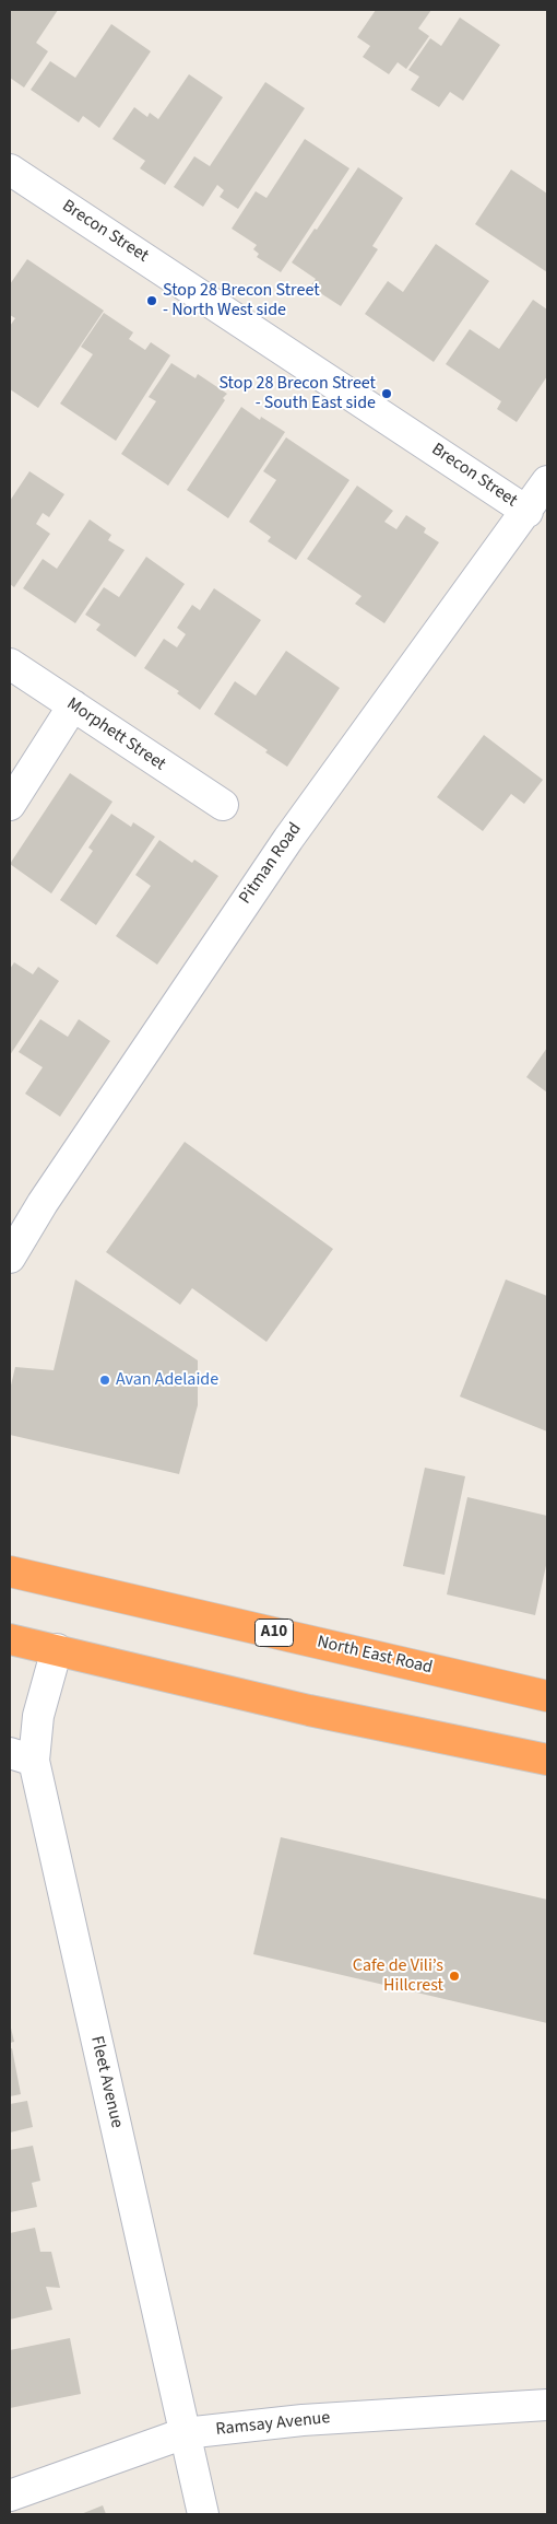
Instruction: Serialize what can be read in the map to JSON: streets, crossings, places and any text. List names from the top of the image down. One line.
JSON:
{"streets":{"highway":["A10","North East Road"],"street":["Brecon Street","Morphett Street","Pitman Road","Fleet Avenue","Ramsay Avenue"]},"crossings":[["Brecon Street","Pitman Road"],["Fleet Avenue","Ramsay Avenue"]],"places":["Stop 28 Brecon Street - North West side","Stop 28 Brecon Street - South East side","Avan Adelaide","Cafe de Vili’s Hillcrest"]}
